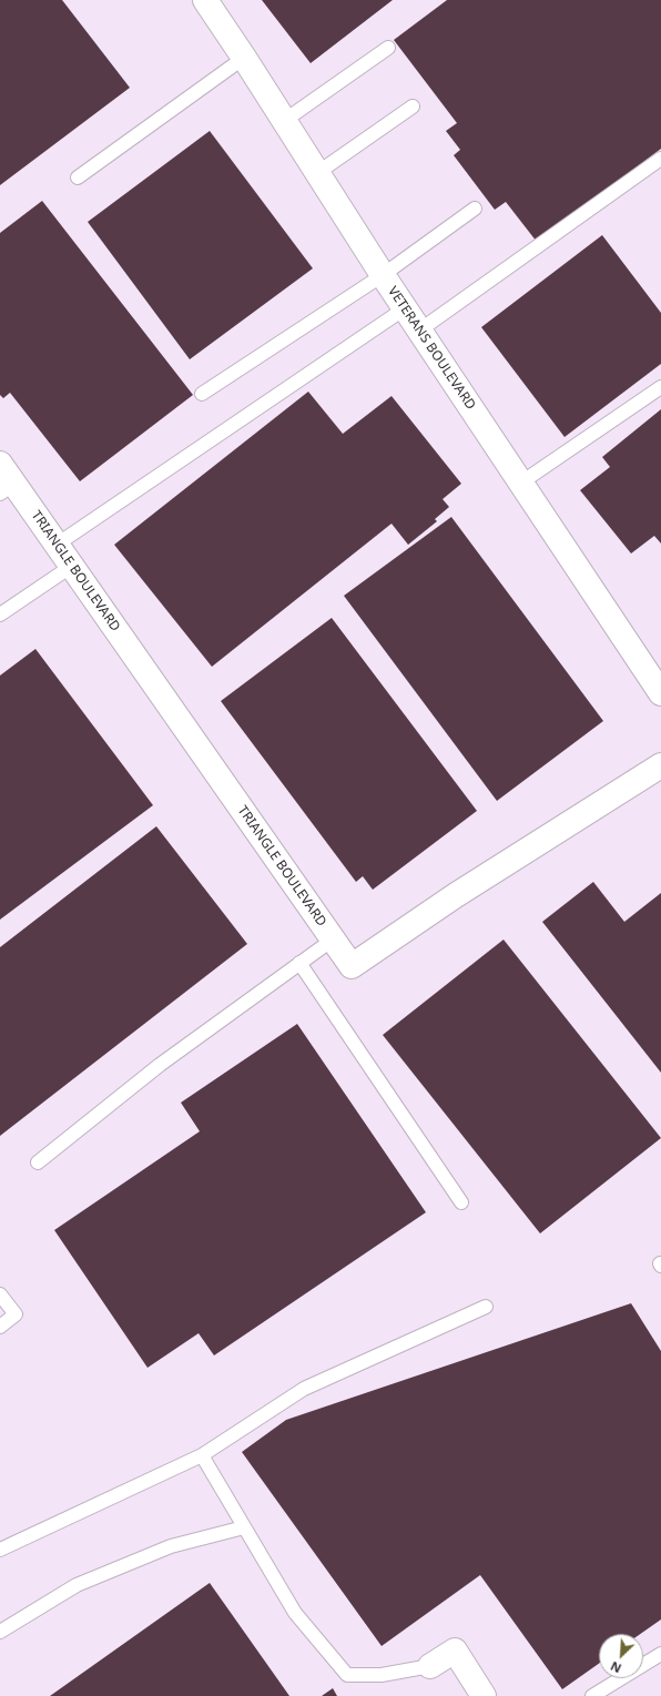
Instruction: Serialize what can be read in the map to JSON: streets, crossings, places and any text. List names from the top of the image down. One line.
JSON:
{"streets":{"street":["VETERANS BOULEVARD","TRIANGLE BOULEVARD"]},"north":"bottom left"}
